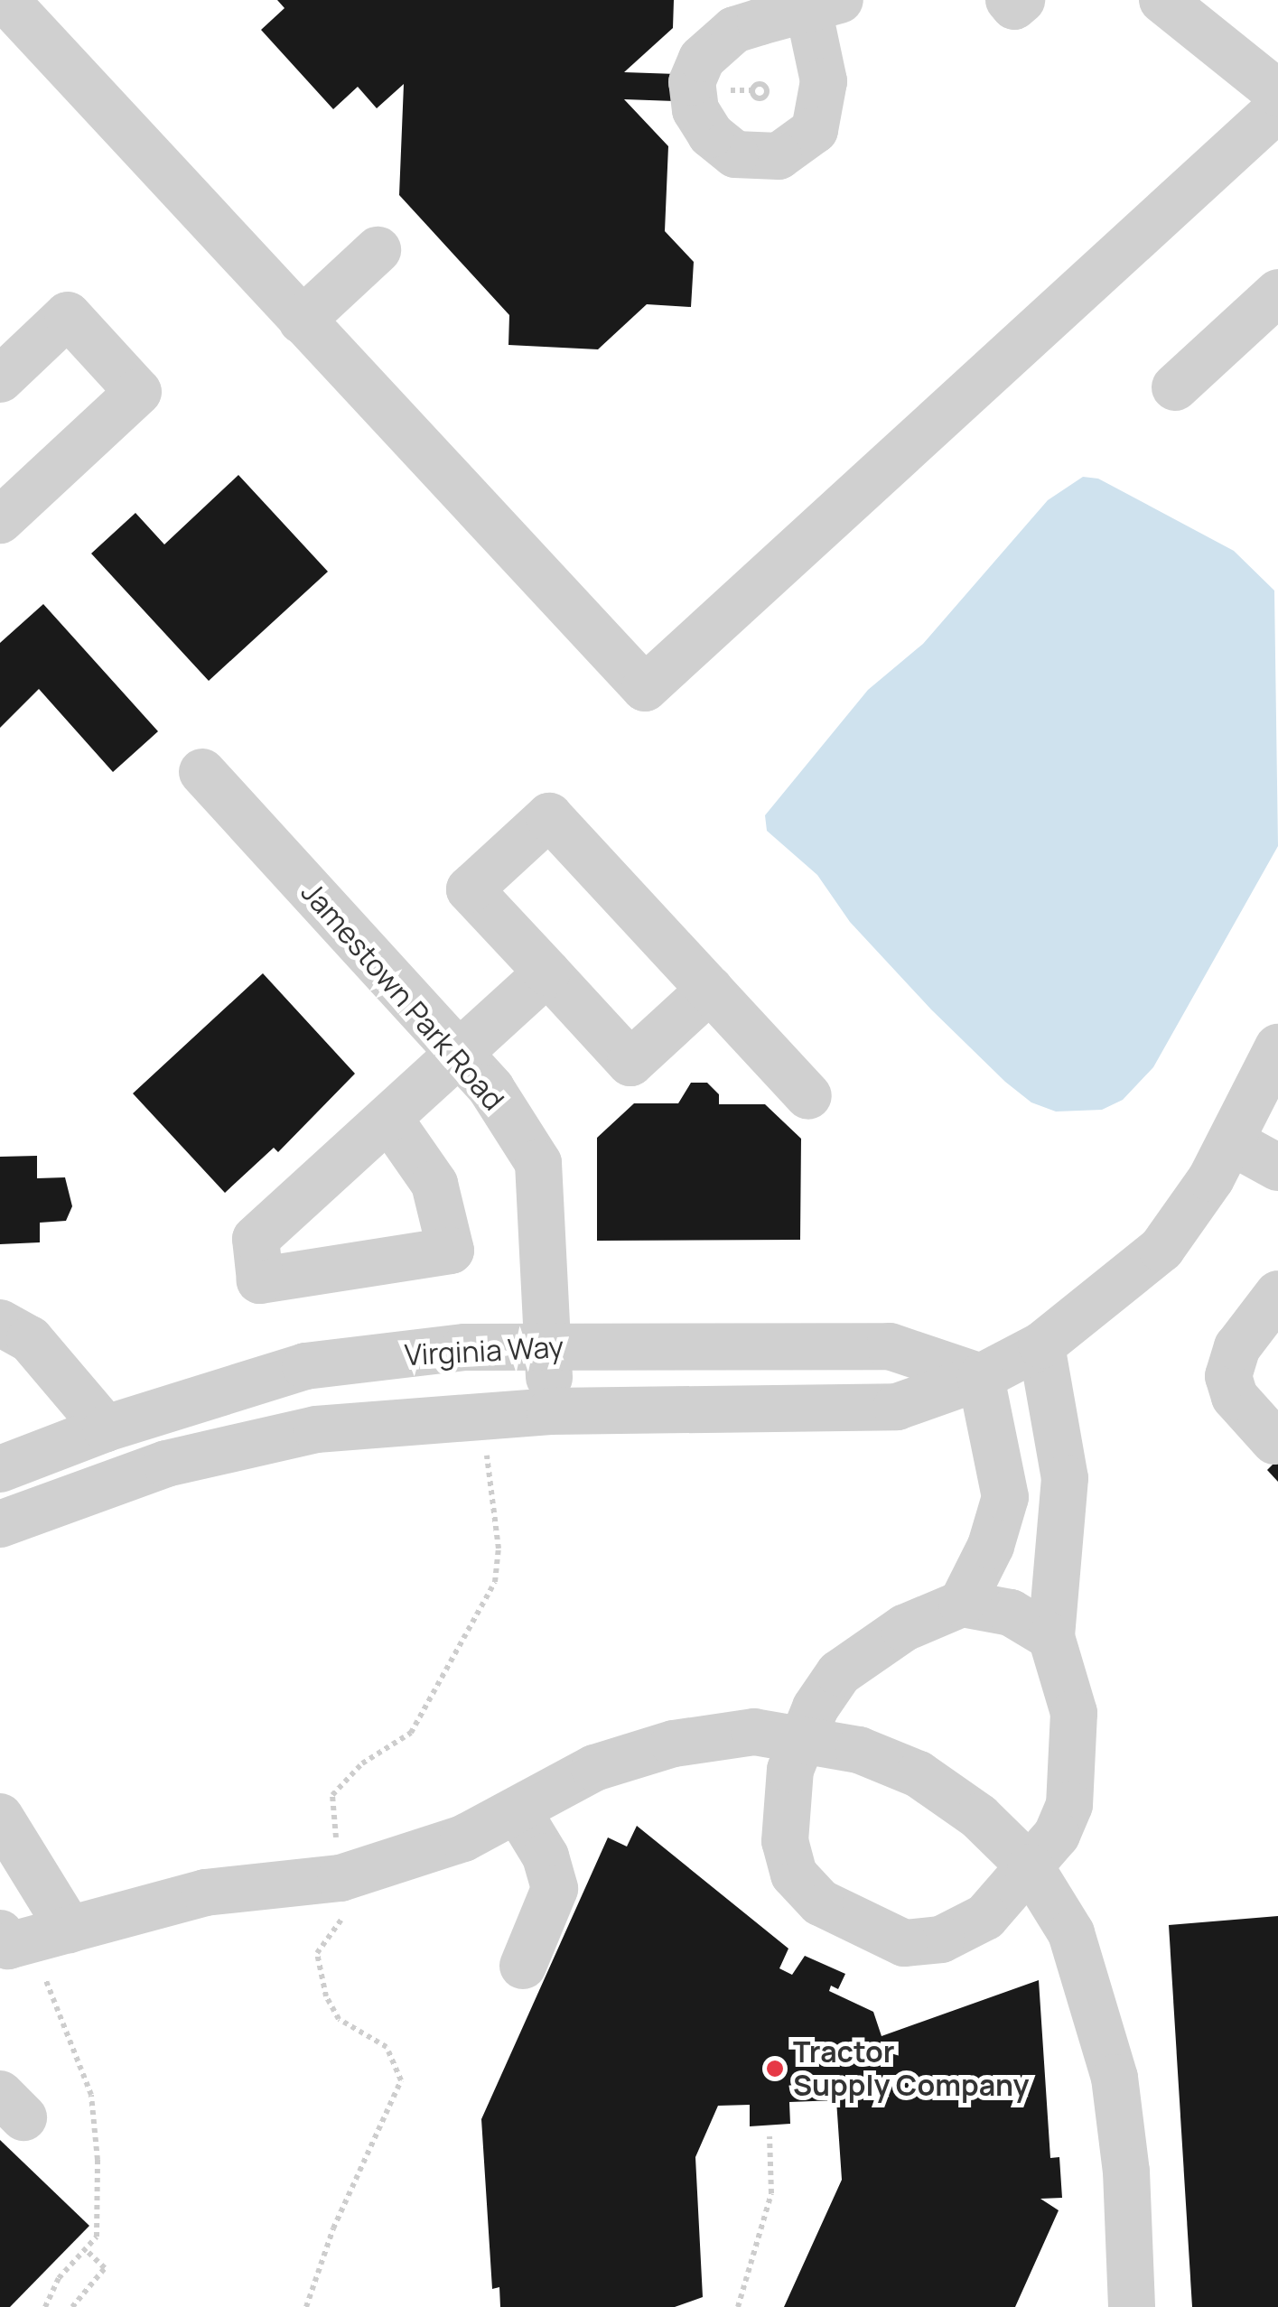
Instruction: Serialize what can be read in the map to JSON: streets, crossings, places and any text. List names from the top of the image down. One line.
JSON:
{"streets":{"street":["Jamestown Park Road","Virginia Way"]},"crossings":[["Jamestown Park Road","Virginia Way"]],"places":["Tractor Supply Company"]}
